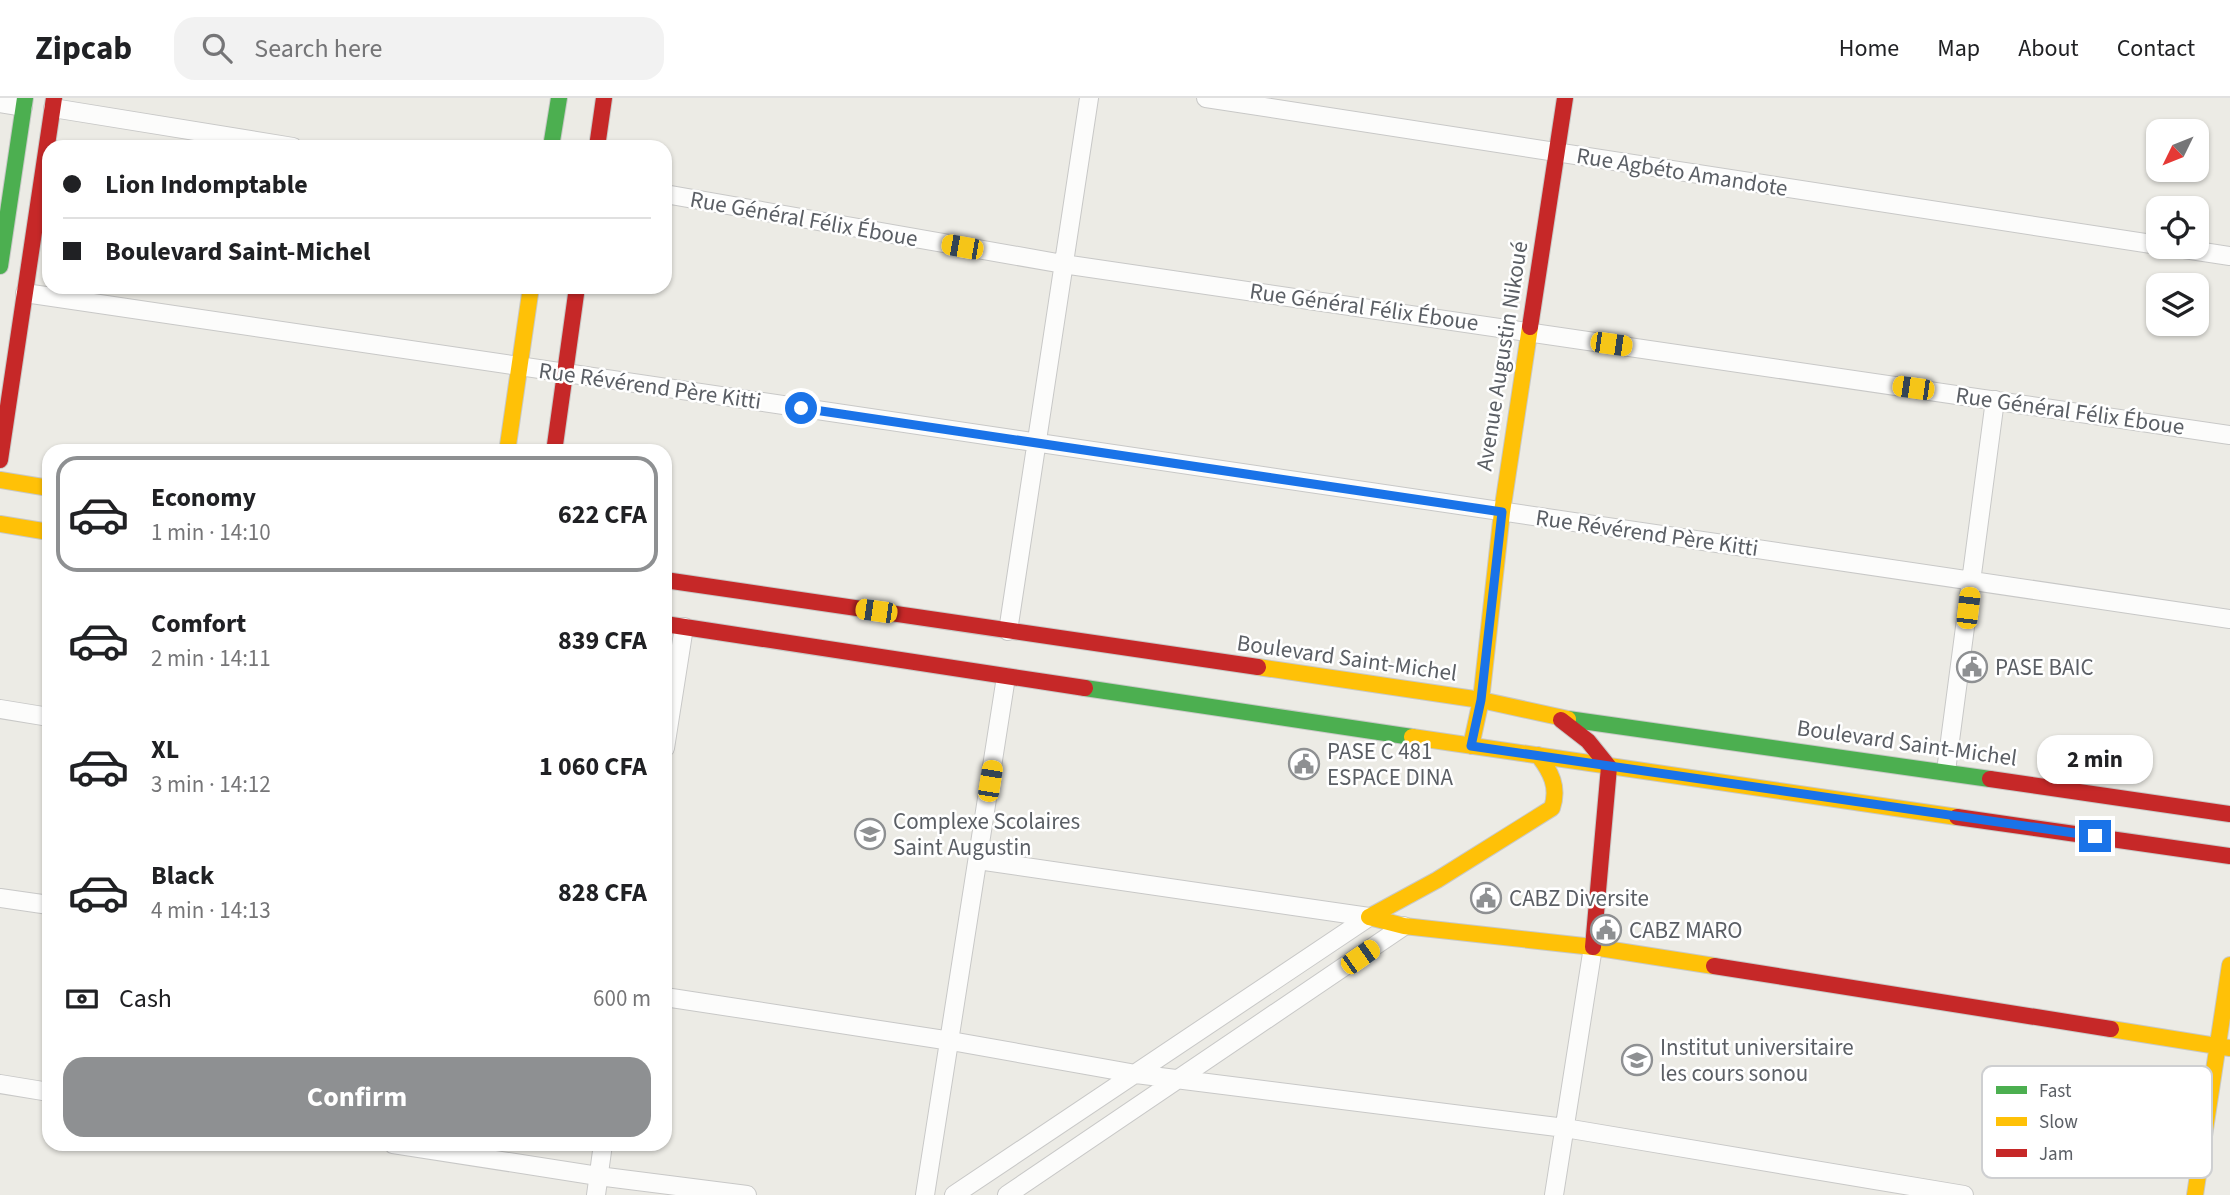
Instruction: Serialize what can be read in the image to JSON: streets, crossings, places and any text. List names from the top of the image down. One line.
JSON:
{"streets":{"main road":["Avenue Augustin Nikoué","Boulevard Saint-Michel"],"street":["Rue Agbéto Amandote","Rue Général Félix Éboue","Rue Révérend Père Kitti"]},"crossings":[["Rue Agbéto Amandote","Avenue Augustin Nikoué"],["Rue Général Félix Éboue","Avenue Augustin Nikoué"],["Avenue Augustin Nikoué","Rue Révérend Père Kitti"],["Avenue Augustin Nikoué","Boulevard Saint-Michel"]],"places":{"public building":["PASE BAIC","PASE C 481 ESPACE DINA","CABZ Diversite","CABZ MARO"],"school or university":["Complexe Scolaires Saint Augustin","Institut universitaire les cours sonou"]},"legend":["Fast","Slow","Jam"],"north":"bottom left","page":{"header":"Zipcab","search":"Search here","nav":["Home","Map","About","Contact"],"banner":["Lion Indomptable","Boulevard Saint-Michel"],"list":[{"name":"Economy","note":"1 min · 14:10","value":"622 CFA"},{"name":"Comfort","note":"2 min · 14:11","value":"839 CFA"},{"name":"XL","note":"3 min · 14:12","value":"1 060 CFA"},{"name":"Black","note":"4 min · 14:13","value":"828 CFA"}],"bubble":"2 min","pay":["Cash","600 m"],"buttons":"Confirm"}}
